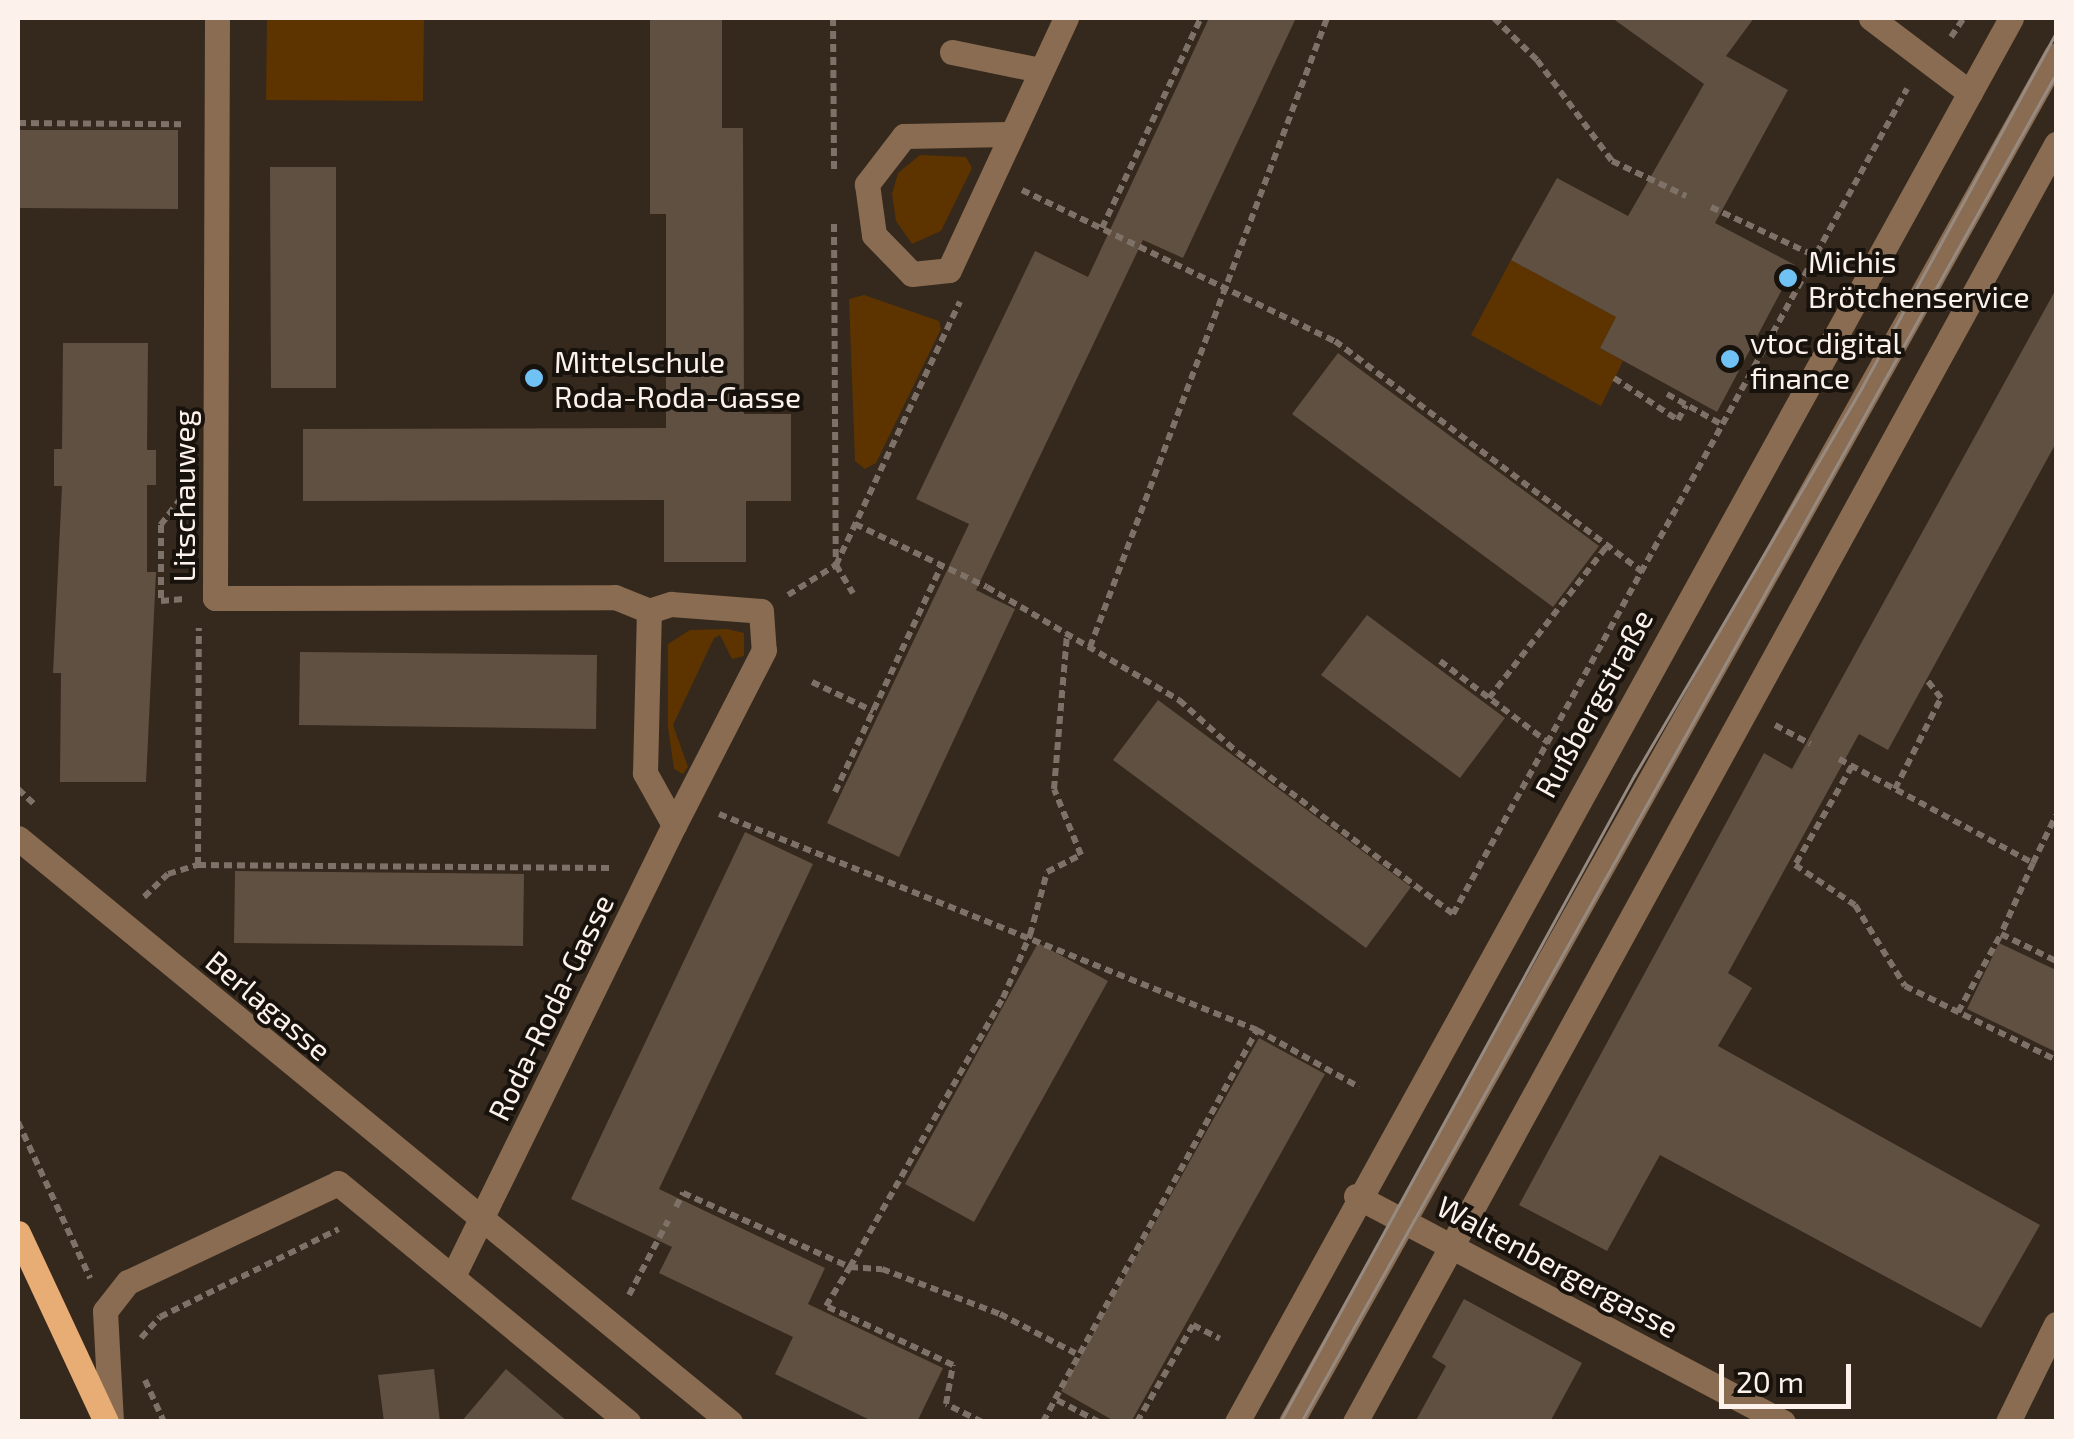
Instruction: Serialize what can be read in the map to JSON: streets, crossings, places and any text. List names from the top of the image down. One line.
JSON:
{"streets":{"street":["Litschauweg","Rußbergstraße","Berlagasse","Roda-Roda-Gasse","Waltenbergergasse"]},"crossings":[["Rußbergstraße","Waltenbergergasse"],["Berlagasse","Roda-Roda-Gasse"]],"places":["Michis Brötchenservice","vtoc digital finance","Mittelschule Roda-Roda-Gasse"],"scale_bar":"20 m"}
